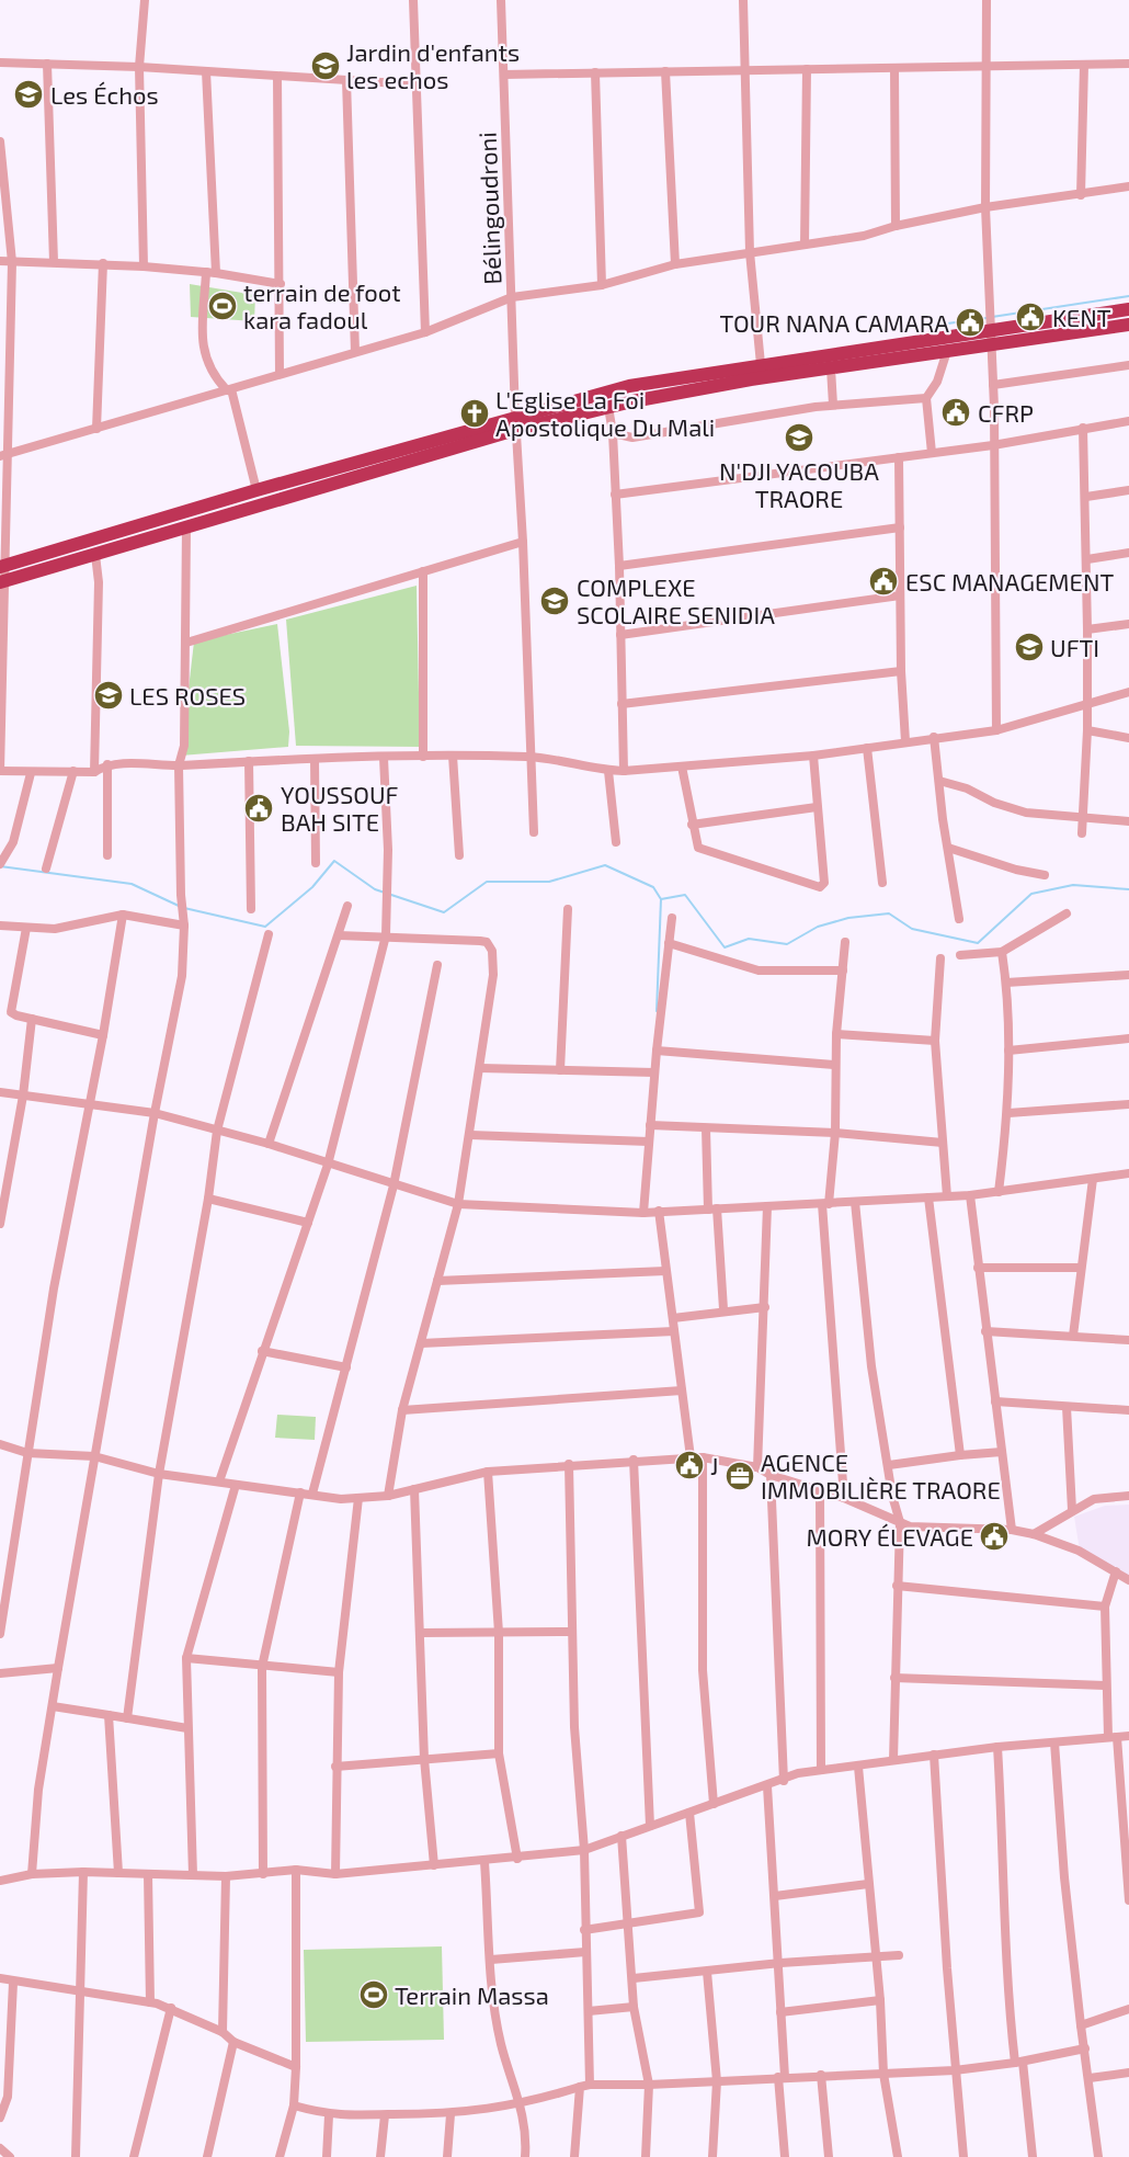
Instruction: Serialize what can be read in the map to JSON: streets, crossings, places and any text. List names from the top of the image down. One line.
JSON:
{"streets":{"street":["Bélingoudroni"]},"places":{"school or university":["Jardin d'enfants les echos","Les Échos","N'DJI YACOUBA TRAORE","COMPLEXE SCOLAIRE SENIDIA","UFTI","LES ROSES"],"sports":["terrain de foot kara fadoul","Terrain Massa"],"public building":["KENT","TOUR NANA CAMARA","CFRP","ESC MANAGEMENT","YOUSSOUF BAH SITE","J","MORY ÉLEVAGE"],"church":["L'Eglise La Foi Apostolique Du Mali"],"office":["AGENCE IMMOBILIÈRE TRAORE"]}}
